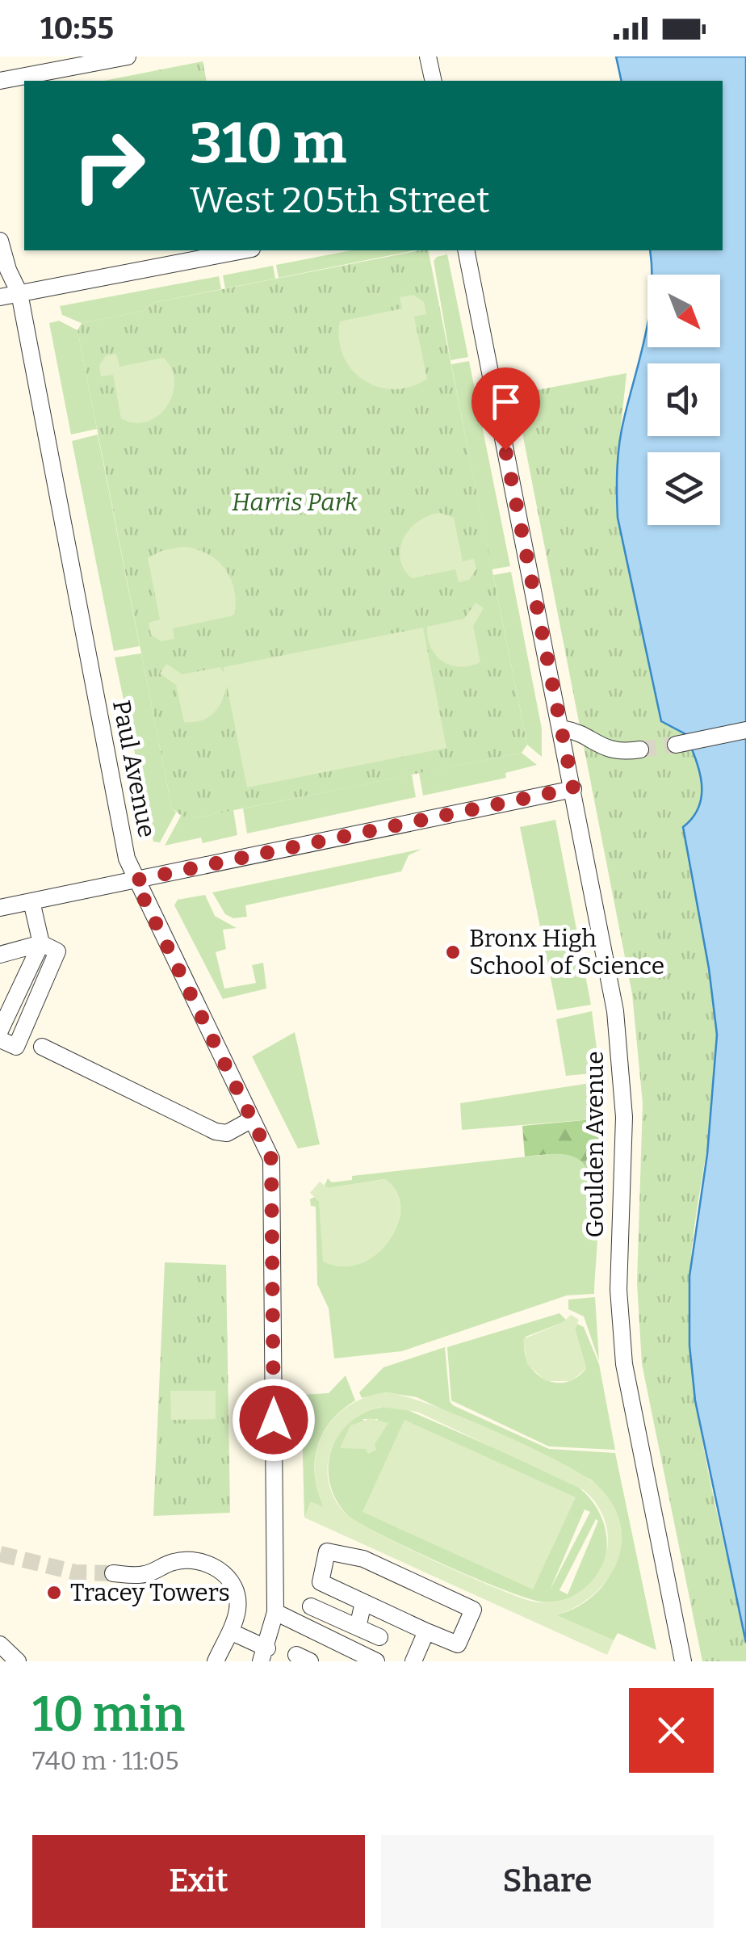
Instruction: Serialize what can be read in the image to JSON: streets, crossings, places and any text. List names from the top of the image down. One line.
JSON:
{"streets":{"street":["Paul Avenue","Goulden Avenue"]},"parks":["Harris Park"],"places":["Bronx High School of Science","Tracey Towers"],"north":"bottom right","page":{"status":"10:55","turn":["310 m","West 205th Street"],"heading":["10 min","740 m · 11:05"],"buttons":["Exit","Share"]}}
